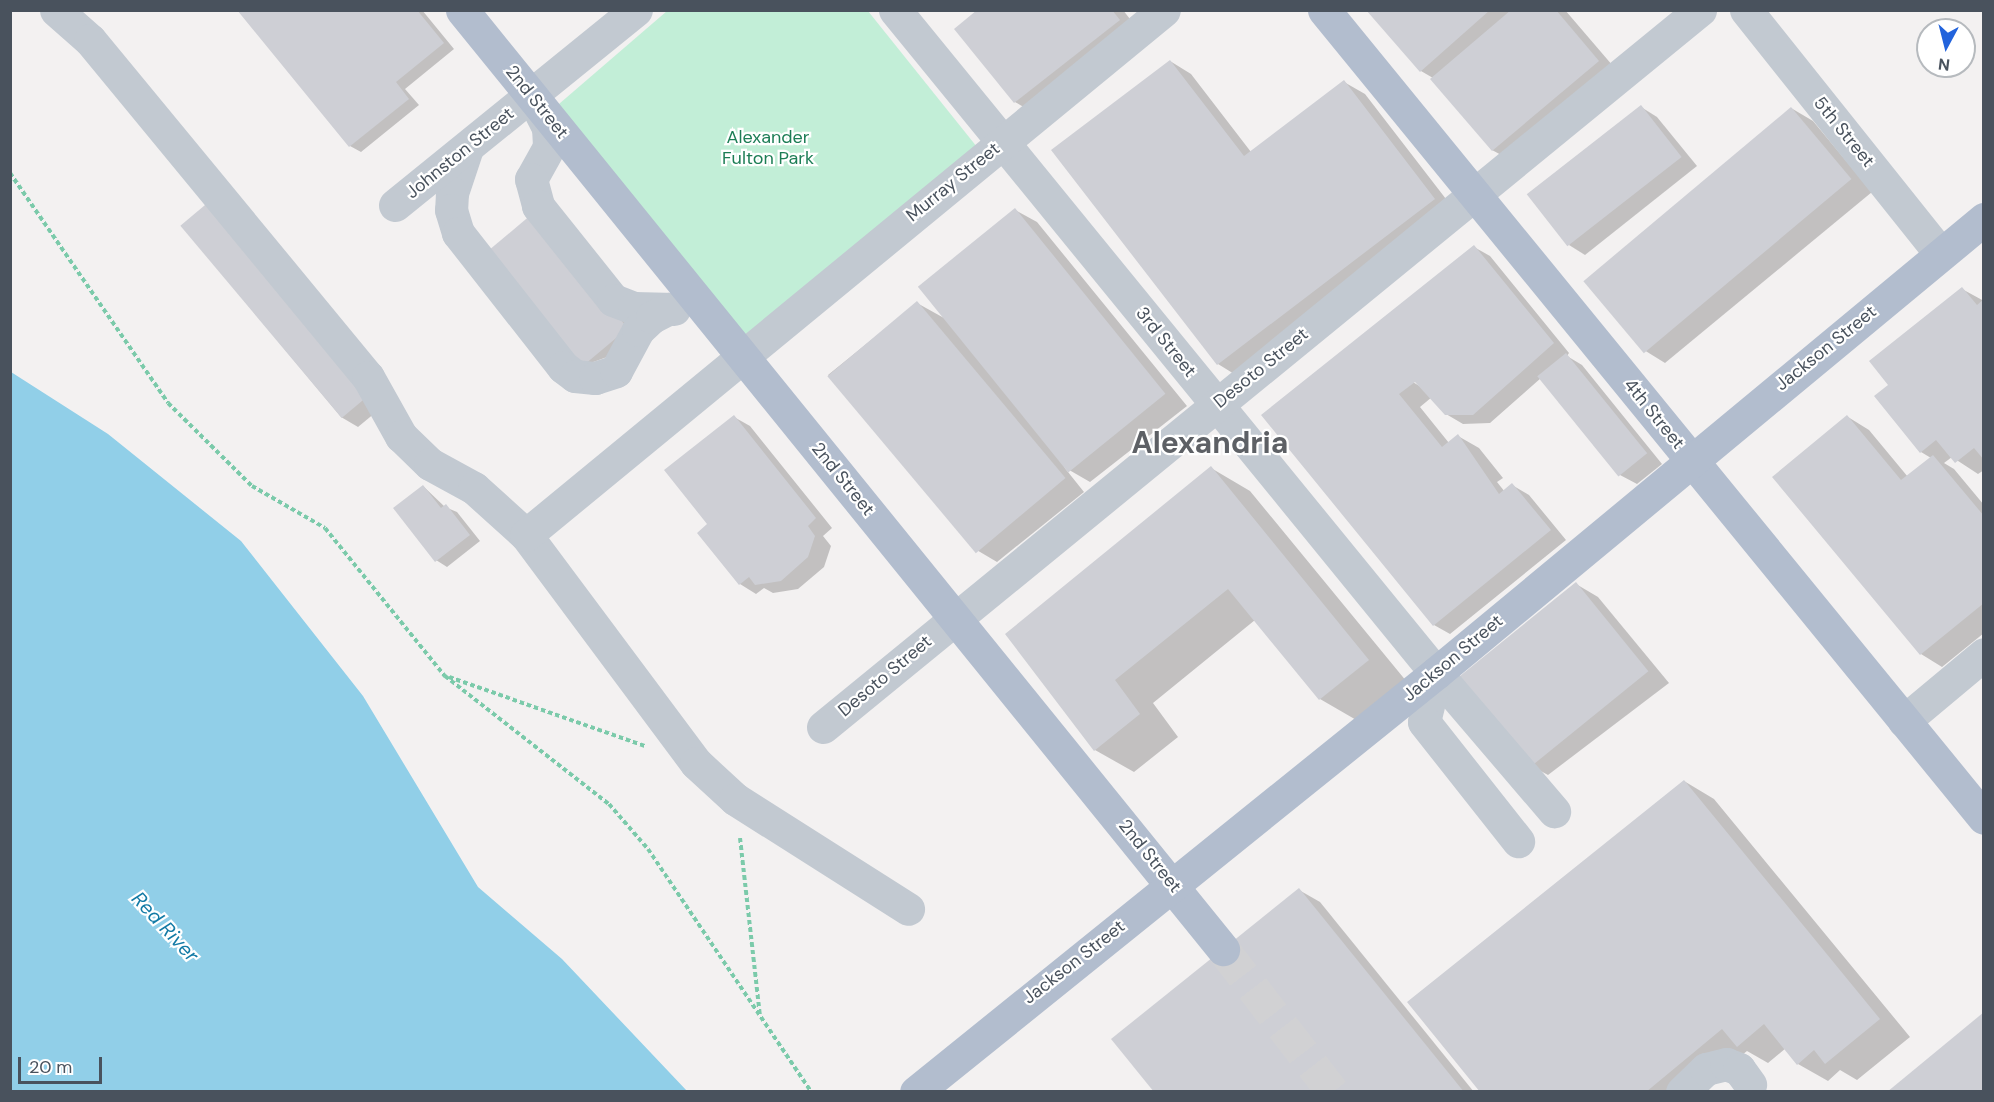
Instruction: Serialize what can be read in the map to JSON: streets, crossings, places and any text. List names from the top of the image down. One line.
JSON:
{"streets":{"main road":["2nd Street","Jackson Street","4th Street"],"street":["5th Street","Johnston Street","Murray Street","3rd Street","Desoto Street"]},"crossings":[["2nd Street","Johnston Street"],["2nd Street","Murray Street"],["2nd Street","Jackson Street"],["2nd Street","Desoto Street"],["5th Street","Jackson Street"],["Murray Street","3rd Street"],["3rd Street","Jackson Street"],["3rd Street","Desoto Street"],["Jackson Street","4th Street"],["Desoto Street","4th Street"]],"districts":["Alexandria"],"water":["Red River"],"parks":["Alexander Fulton Park"],"scale_bar":"20 m","north":"bottom"}
